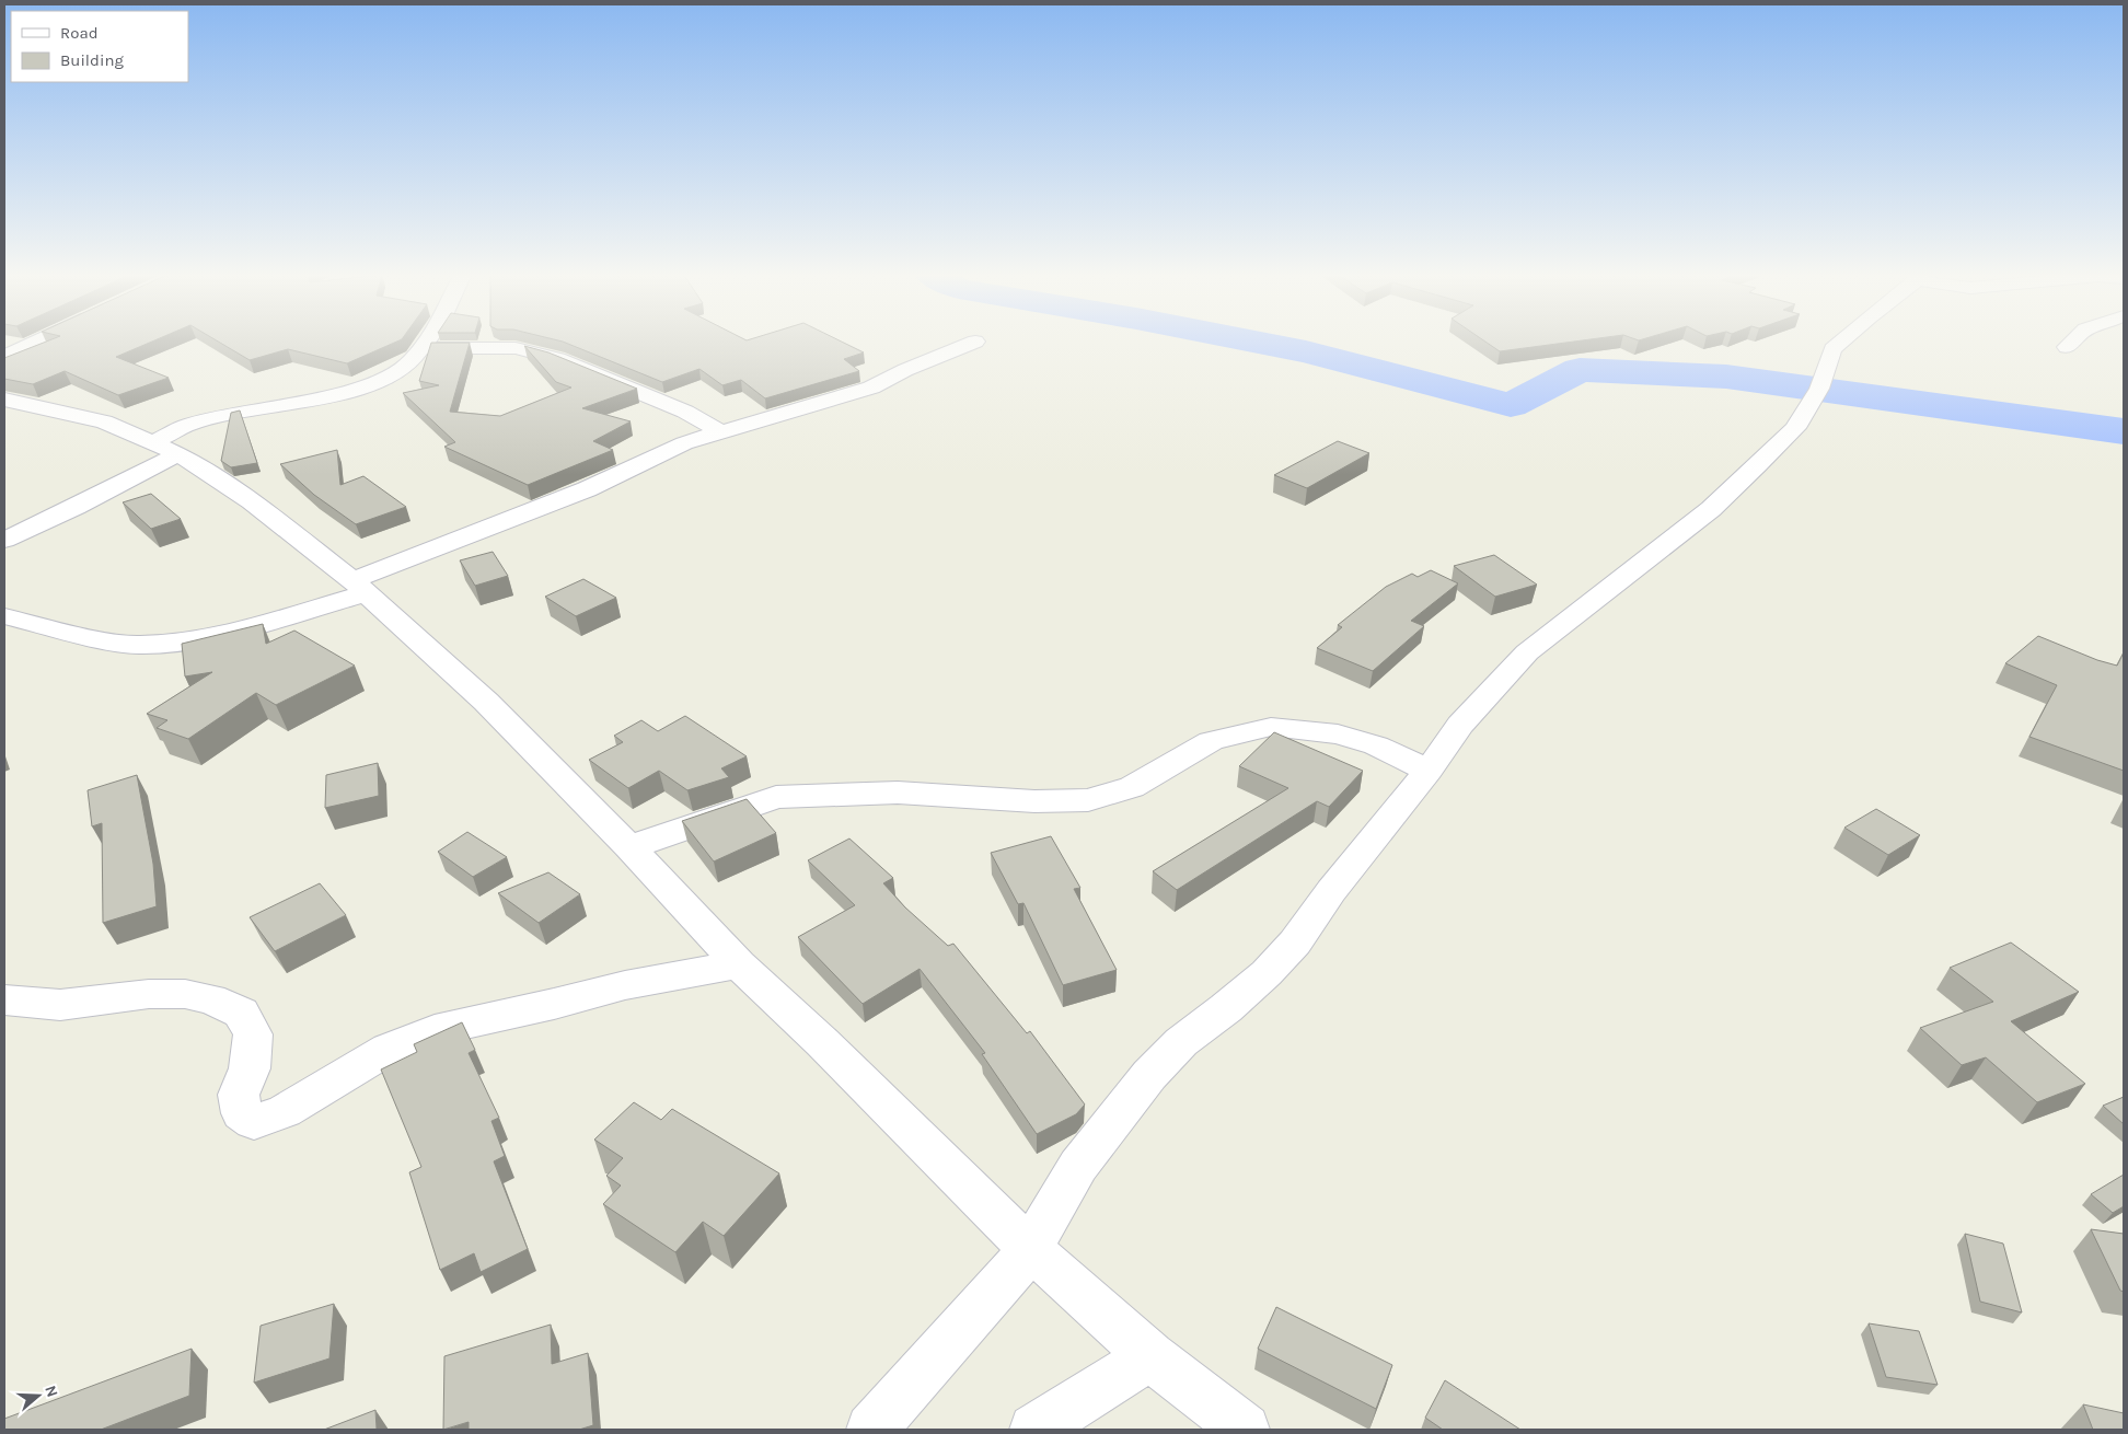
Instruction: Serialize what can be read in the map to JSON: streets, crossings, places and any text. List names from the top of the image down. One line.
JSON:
{"legend":["Road","Building"],"north":"right"}
